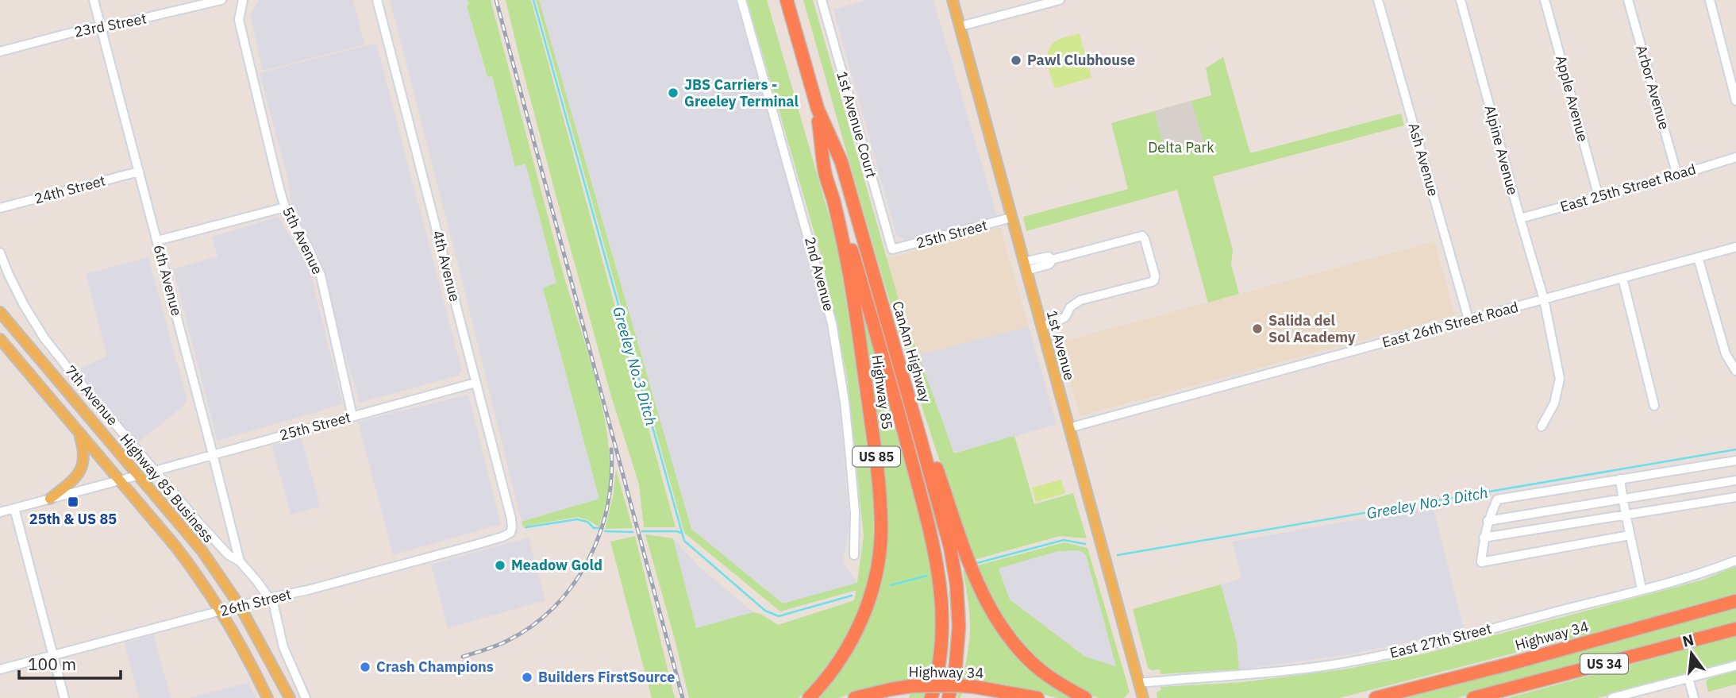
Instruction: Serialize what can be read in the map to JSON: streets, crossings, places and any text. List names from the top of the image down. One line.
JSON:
{"streets":{"highway":["CanAm Highway","Highway 85","US 85","Highway 34","US 34"],"main road":["1st Avenue","Highway 85 Business"],"street":["23rd Street","Arbor Avenue","Apple Avenue","1st Avenue Court","Alpine Avenue","Ash Avenue","East 25th Street Road","24th Street","25th Street","5th Avenue","4th Avenue","2nd Avenue","6th Avenue","East 26th Street Road","7th Avenue","26th Street","East 27th Street"]},"crossings":[["23rd Street","6th Avenue"],["Arbor Avenue","East 25th Street Road"],["Apple Avenue","East 25th Street Road"],["1st Avenue Court","25th Street"],["Alpine Avenue","East 25th Street Road"],["Alpine Avenue","East 26th Street Road"],["Ash Avenue","East 26th Street Road"],["24th Street","6th Avenue"],["25th Street","5th Avenue"],["25th Street","4th Avenue"],["25th Street","6th Avenue"],["25th Street","1st Avenue"],["25th Street","7th Avenue"],["4th Avenue","26th Street"],["6th Avenue","7th Avenue"],["East 26th Street Road","1st Avenue"],["1st Avenue","East 27th Street"],["CanAm Highway","Highway 85"],["CanAm Highway","US 85"],["7th Avenue","26th Street"],["Highway 85 Business","26th Street"]],"water":["Greeley No.3 Ditch"],"parks":["Delta Park"],"places":{"other":["Pawl Clubhouse","JBS Carriers - Greeley Terminal","Salida del Sol Academy","Meadow Gold","Crash Champions","Builders FirstSource"],"transit":["25th & US 85"]},"scale_bar":"100 m","north":"top"}
